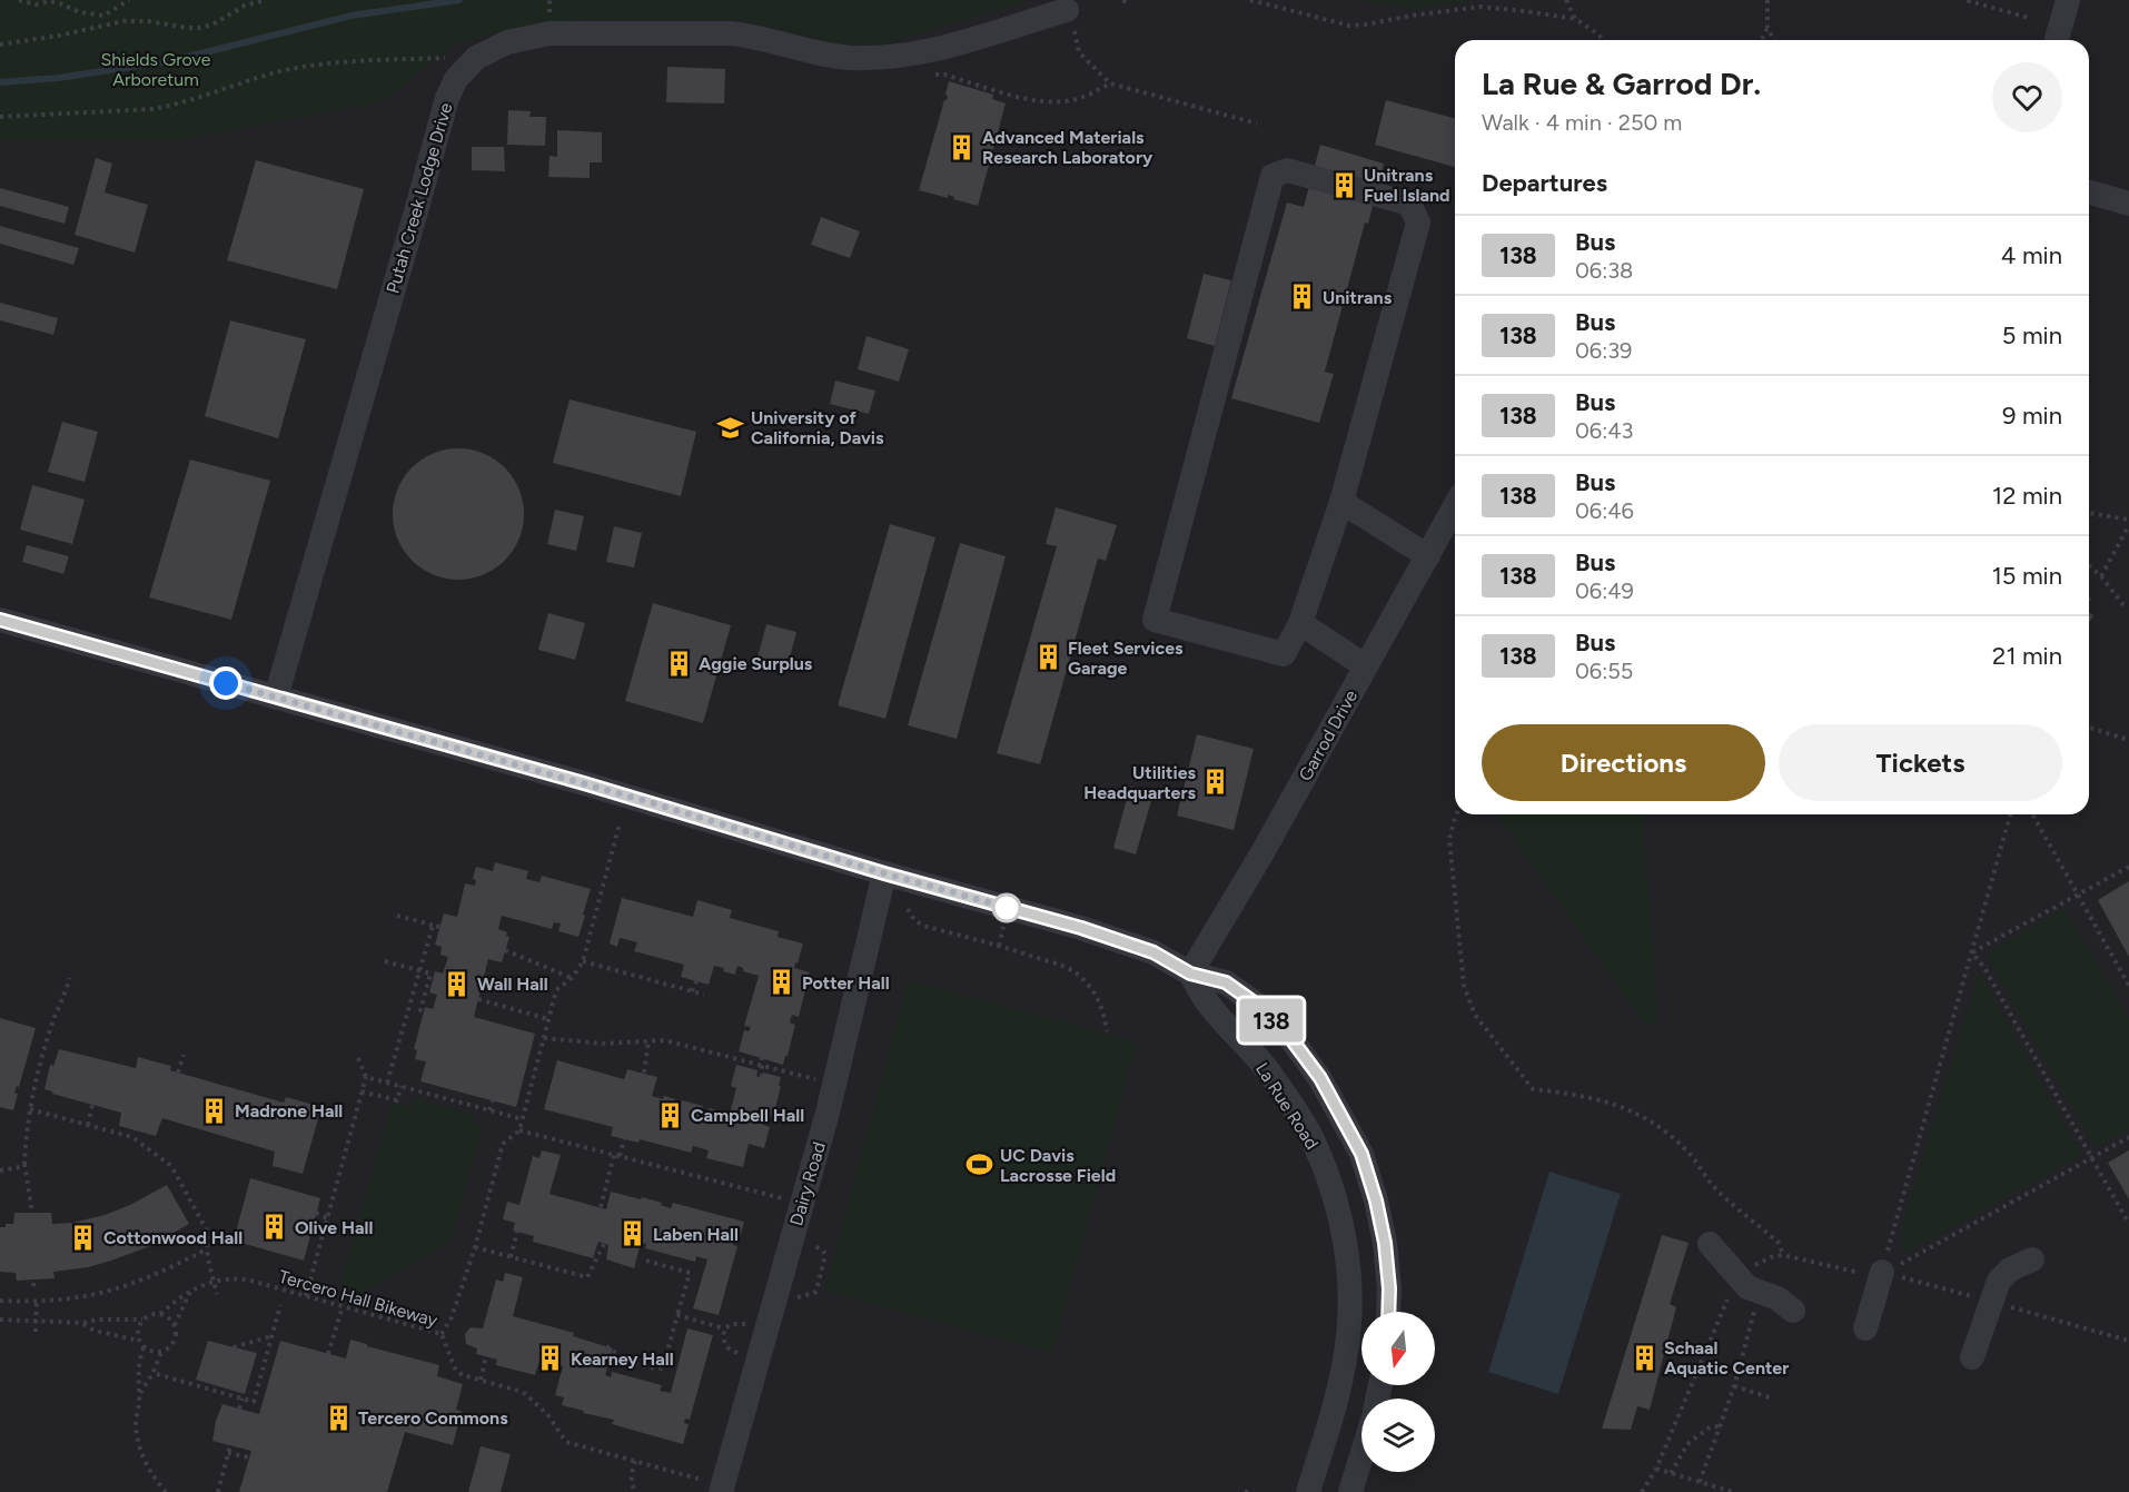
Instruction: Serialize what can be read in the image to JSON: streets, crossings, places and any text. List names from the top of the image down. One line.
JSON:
{"streets":{"street":["Putah Creek Lodge Drive","Garrod Drive","La Rue Road","Dairy Road"],"path":["Tercero Hall Bikeway"]},"crossings":[["Putah Creek Lodge Drive","La Rue Road"],["Garrod Drive","La Rue Road"],["La Rue Road","Dairy Road"],["Dairy Road","Tercero Hall Bikeway"]],"parks":["Shields Grove Arboretum"],"places":{"building":["Advanced Materials Research Laboratory","Unitrans Fuel Island","Unitrans","Fleet Services Garage","Aggie Surplus","Utilities Headquarters","Potter Hall","Wall Hall","Madrone Hall","Campbell Hall","Olive Hall","Laben Hall","Cottonwood Hall","Schaal Aquatic Center","Kearney Hall","Tercero Commons"],"school or university":["University of California, Davis"],"sports":["UC Davis Lacrosse Field"]},"lines":["bus line 138"],"north":"bottom","page":{"on_map":"138","heading":[["La Rue & Garrod Dr.","Walk · 4 min · 250 m"],"Departures"],"list":[{"mark":"138","name":"Bus","note":"06:38","value":"4 min"},{"mark":"138","name":"Bus","note":"06:39","value":"5 min"},{"mark":"138","name":"Bus","note":"06:43","value":"9 min"},{"mark":"138","name":"Bus","note":"06:46","value":"12 min"},{"mark":"138","name":"Bus","note":"06:49","value":"15 min"},{"mark":"138","name":"Bus","note":"06:55","value":"21 min"}],"buttons":["Directions","Tickets"]}}
